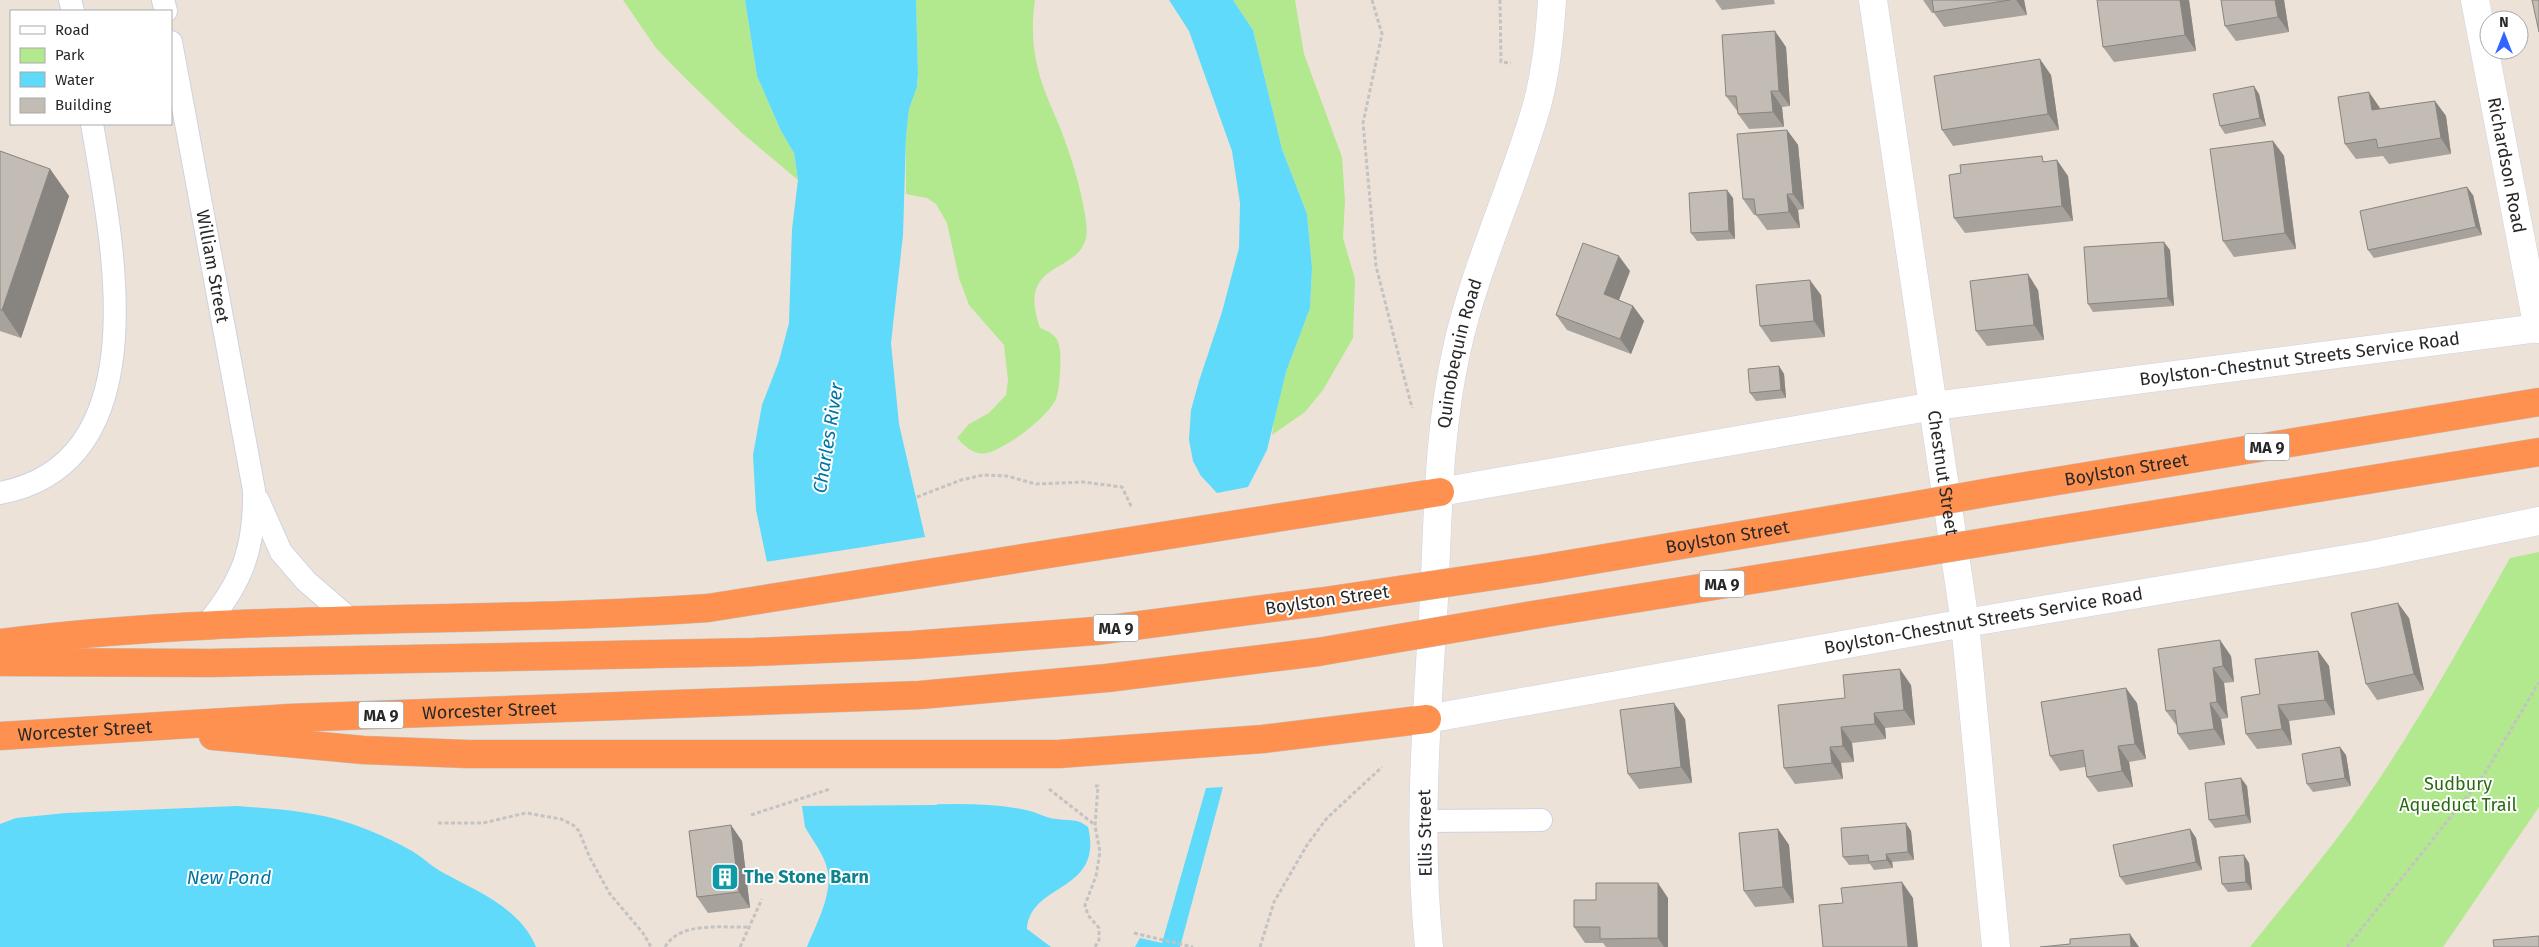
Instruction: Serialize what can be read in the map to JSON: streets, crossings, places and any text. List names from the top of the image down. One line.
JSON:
{"streets":{"highway":["MA 9","Boylston Street","Worcester Street"],"street":["Richardson Road","Quinobequin Road","Boylston-Chestnut Streets Service Road","Chestnut Street","Ellis Street"],"lane":["William Street"]},"crossings":[["Richardson Road","Boylston-Chestnut Streets Service Road"],["Quinobequin Road","Boylston-Chestnut Streets Service Road"],["Quinobequin Road","Ellis Street"],["Boylston-Chestnut Streets Service Road","Chestnut Street"],["Boylston-Chestnut Streets Service Road","Ellis Street"]],"water":["Charles River","New Pond"],"parks":["Sudbury Aqueduct Trail"],"places":{"building":["The Stone Barn"]},"legend":["Road","Park","Water","Building"],"north":"top"}
